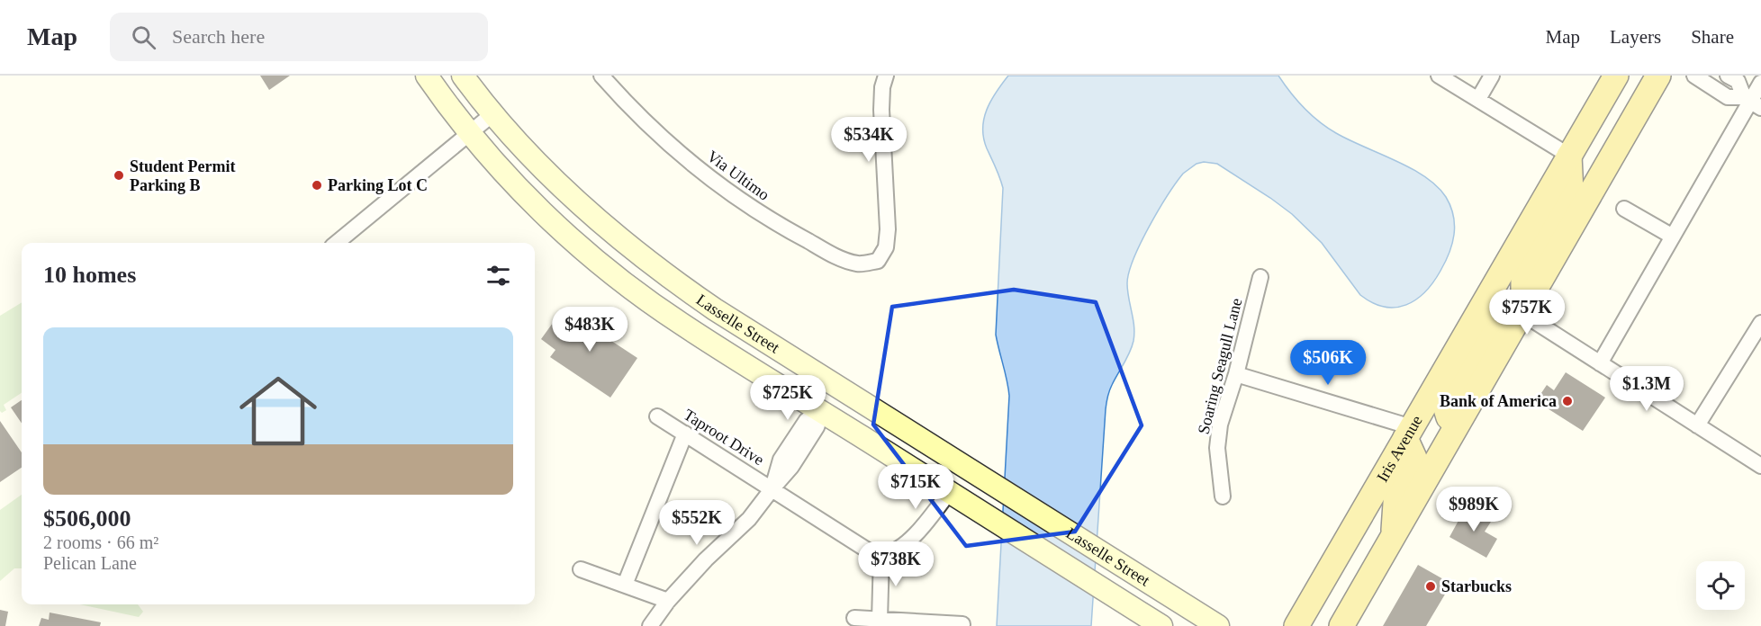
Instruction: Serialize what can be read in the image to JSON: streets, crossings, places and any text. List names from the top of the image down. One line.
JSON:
{"streets":{"main road":["Lasselle Street","Iris Avenue"],"street":["Via Ultimo","Soaring Seagull Lane","Taproot Drive"]},"places":["Student Permit Parking B","Parking Lot C","Bank of America","Starbucks"],"page":{"header":"Map","search":"Search here","nav":["Map","Layers","Share"],"price":["$534K","$757K","$483K","$506K","$1.3M","$725K","$715K","$989K","$552K","$738K"],"heading":"10 homes","list":[{"name":"$506,000","note":"2 rooms · 66 m² · Pelican Lane"}]}}
